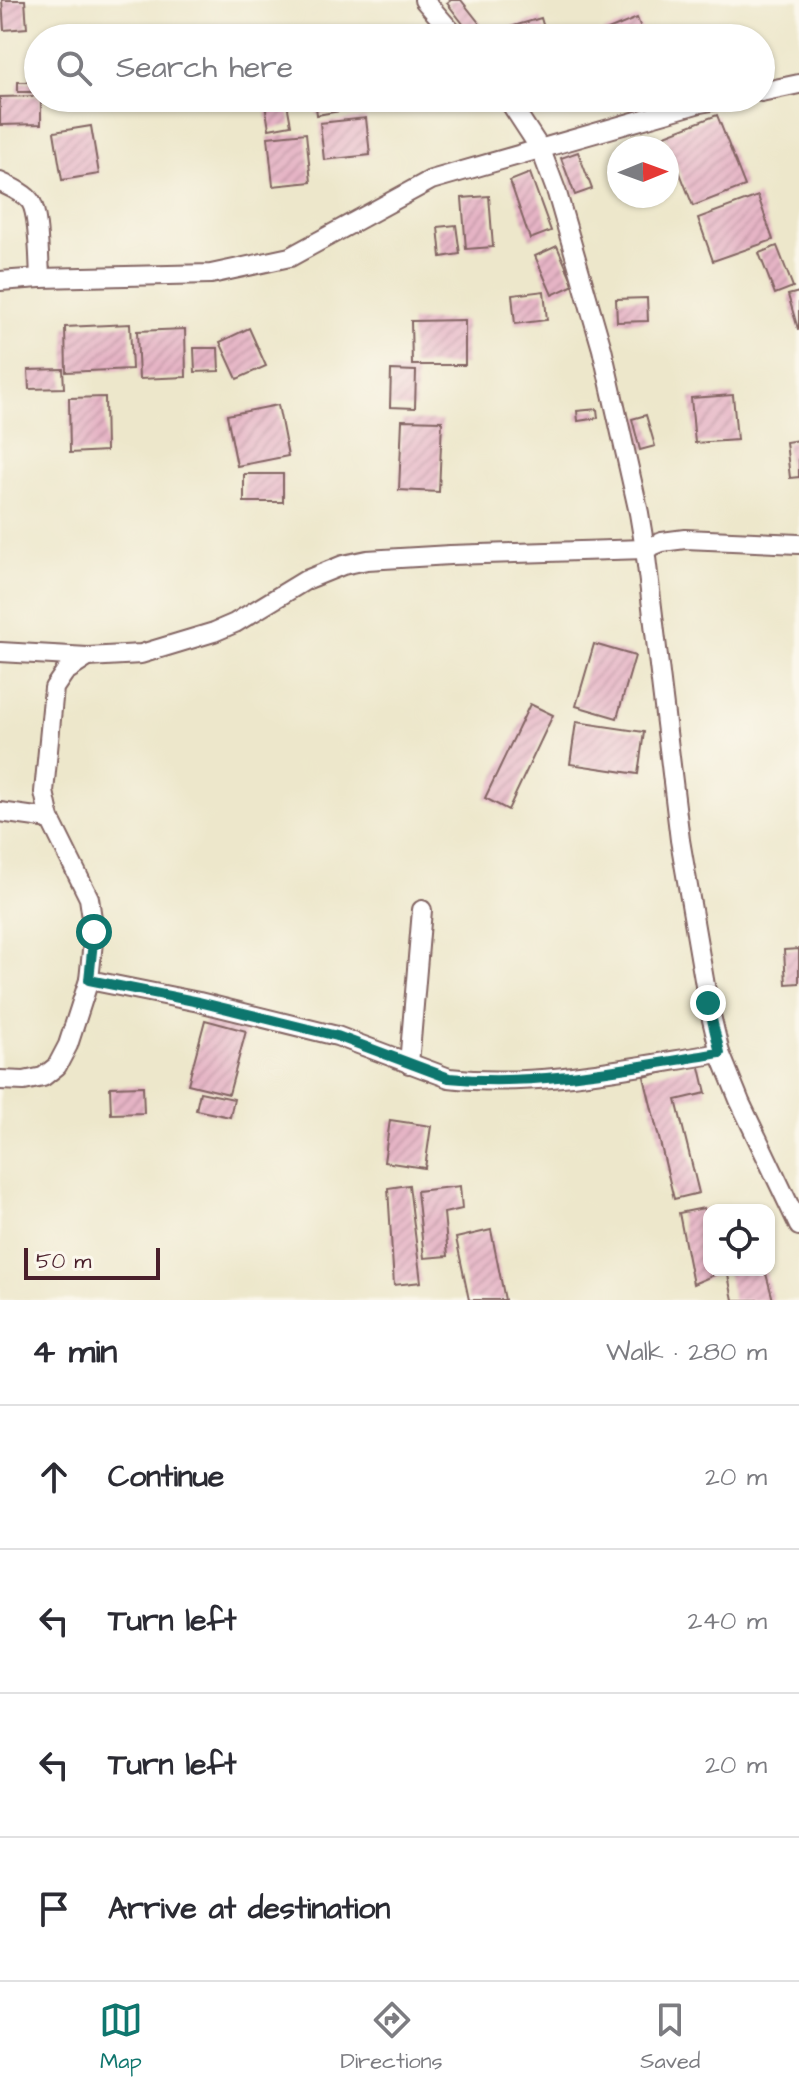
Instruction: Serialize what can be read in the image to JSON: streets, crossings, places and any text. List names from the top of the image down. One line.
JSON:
{"scale_bar":"50 m","north":"right","page":{"search":"Search here","scale":"50 m","heading":["4 min","Walk · 280 m"],"list":[["Continue","20 m"],["Turn left","240 m"],["Turn left","20 m"],"Arrive at destination"],"nav":["Map","Directions","Saved"]}}
